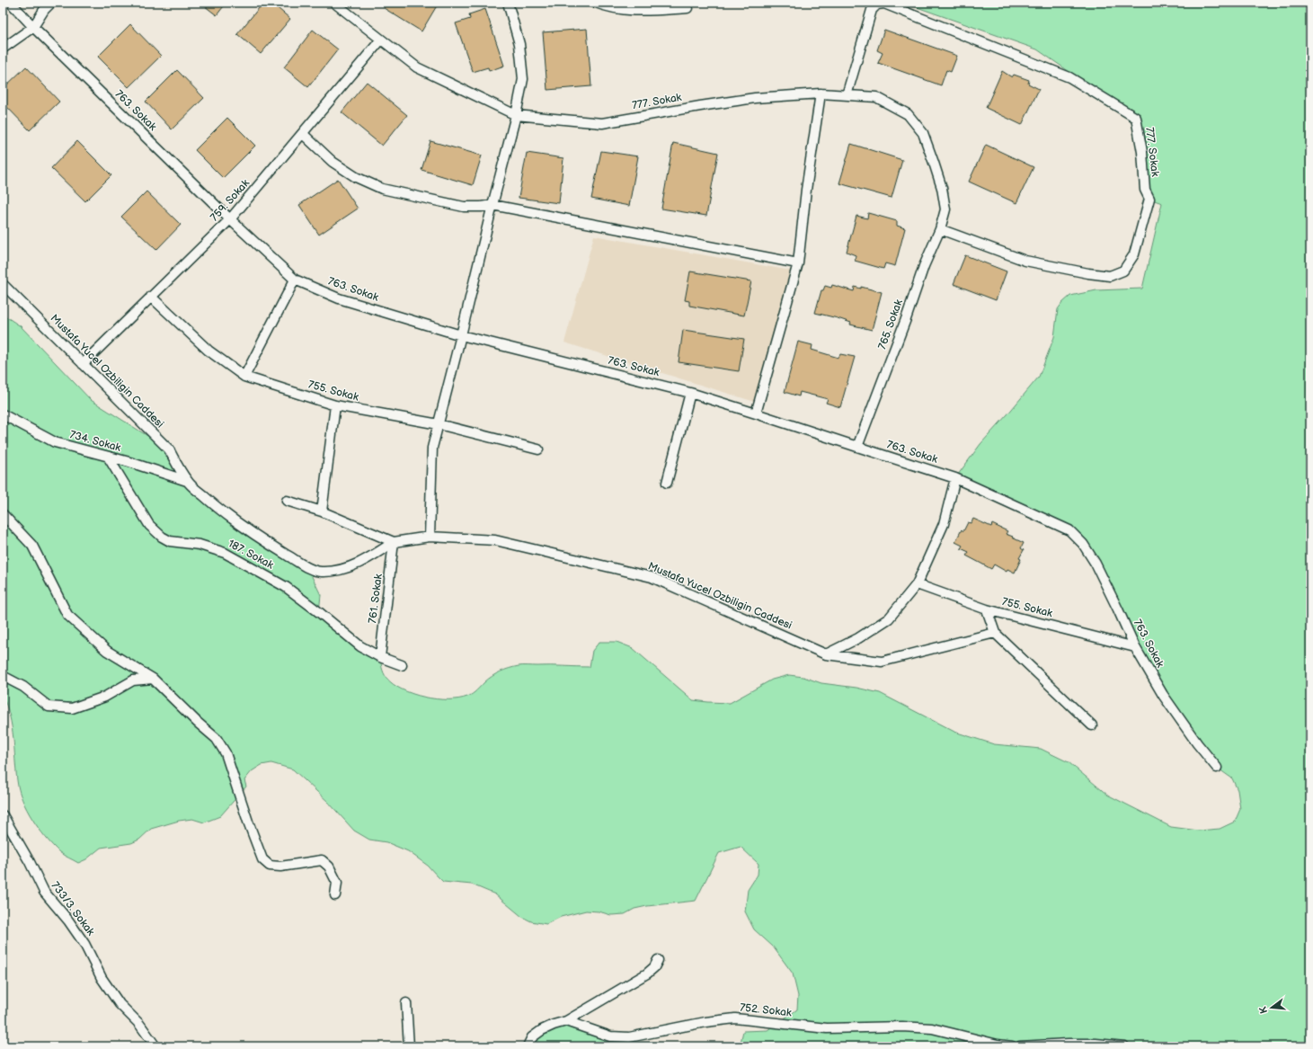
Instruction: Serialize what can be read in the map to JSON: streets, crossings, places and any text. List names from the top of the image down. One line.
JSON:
{"streets":{"street":["777. Sokak","763. Sokak","759. Sokak","765. Sokak","Mustafa Yucel Ozbiligin Caddesi","755. Sokak","734. Sokak","187. Sokak","761. Sokak","733/3. Sokak","752. Sokak"]},"crossings":[["777. Sokak","759. Sokak"],["777. Sokak","765. Sokak"],["763. Sokak","759. Sokak"],["763. Sokak","765. Sokak"],["763. Sokak","755. Sokak"],["759. Sokak","Mustafa Yucel Ozbiligin Caddesi"],["759. Sokak","755. Sokak"],["Mustafa Yucel Ozbiligin Caddesi","734. Sokak"],["Mustafa Yucel Ozbiligin Caddesi","761. Sokak"],["734. Sokak","187. Sokak"],["187. Sokak","761. Sokak"]],"north":"left"}
